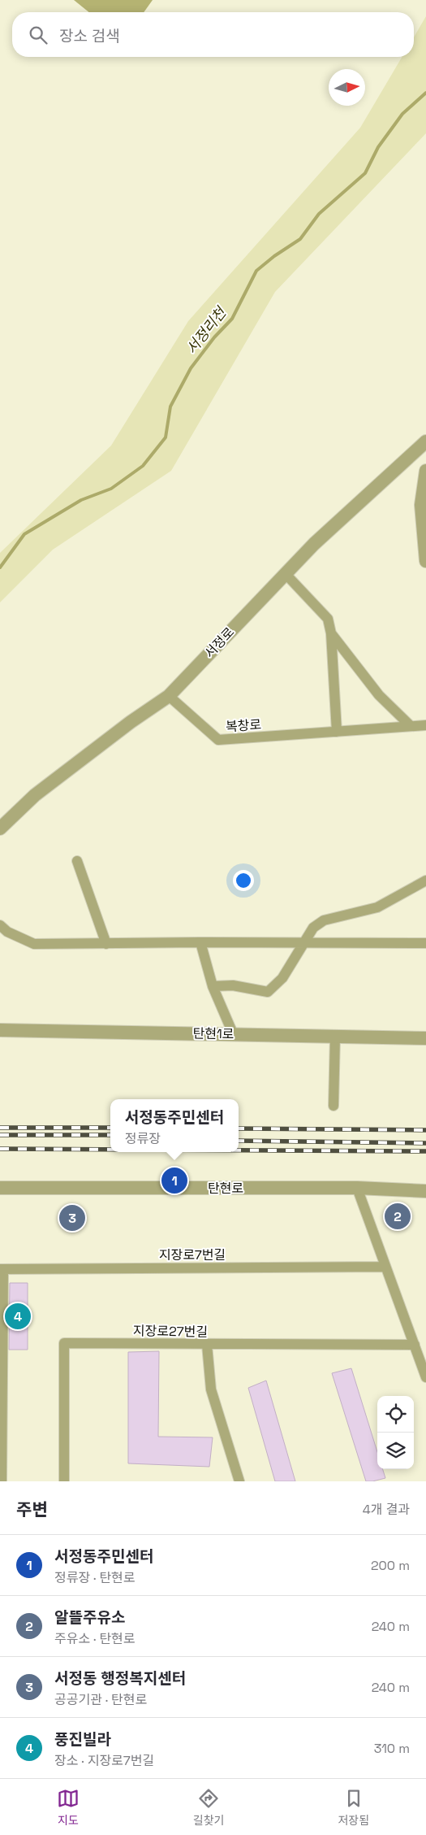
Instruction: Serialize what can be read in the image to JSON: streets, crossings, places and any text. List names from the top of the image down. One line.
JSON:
{"streets":{"street":["서정로","복창로","탄현1로","탄현로","지장로7번길","지장로27번길"]},"crossings":[["서정로","복창로"]],"water":["서정리천"],"north":"right","page":{"search":"장소 검색","popup":["서정동주민센터","정류장"],"pins":["1","2","3","4"],"heading":["주변","4개 결과"],"list":[{"mark":"1","name":"서정동주민센터","note":"정류장 · 탄현로","value":"200 m"},{"mark":"2","name":"알뜰주유소","note":"주유소 · 탄현로","value":"240 m"},{"mark":"3","name":"서정동 행정복지센터","note":"공공기관 · 탄현로","value":"240 m"},{"mark":"4","name":"풍진빌라","note":"장소 · 지장로7번길","value":"310 m"}],"nav":["지도","길찾기","저장됨"]}}
